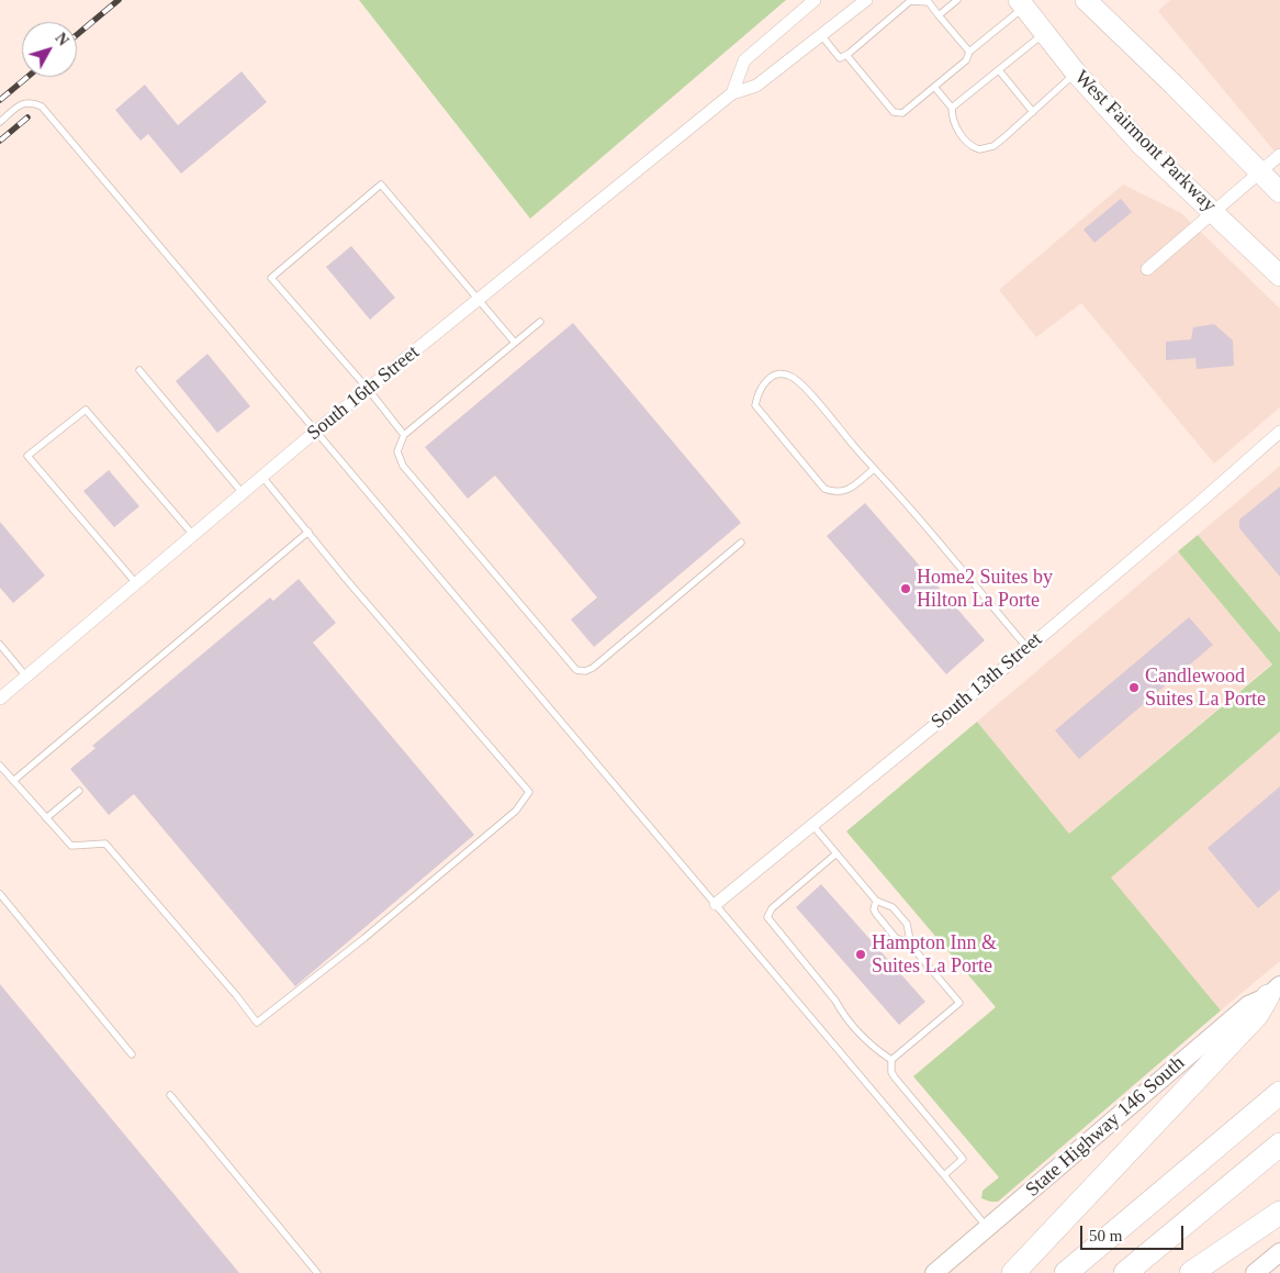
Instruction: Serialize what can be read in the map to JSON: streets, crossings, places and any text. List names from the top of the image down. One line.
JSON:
{"streets":{"main road":["West Fairmont Parkway","State Highway 146 South"],"street":["South 16th Street","South 13th Street"]},"places":["Home2 Suites by Hilton La Porte","Candlewood Suites La Porte","Hampton Inn & Suites La Porte"],"scale_bar":"50 m","north":"top right"}
